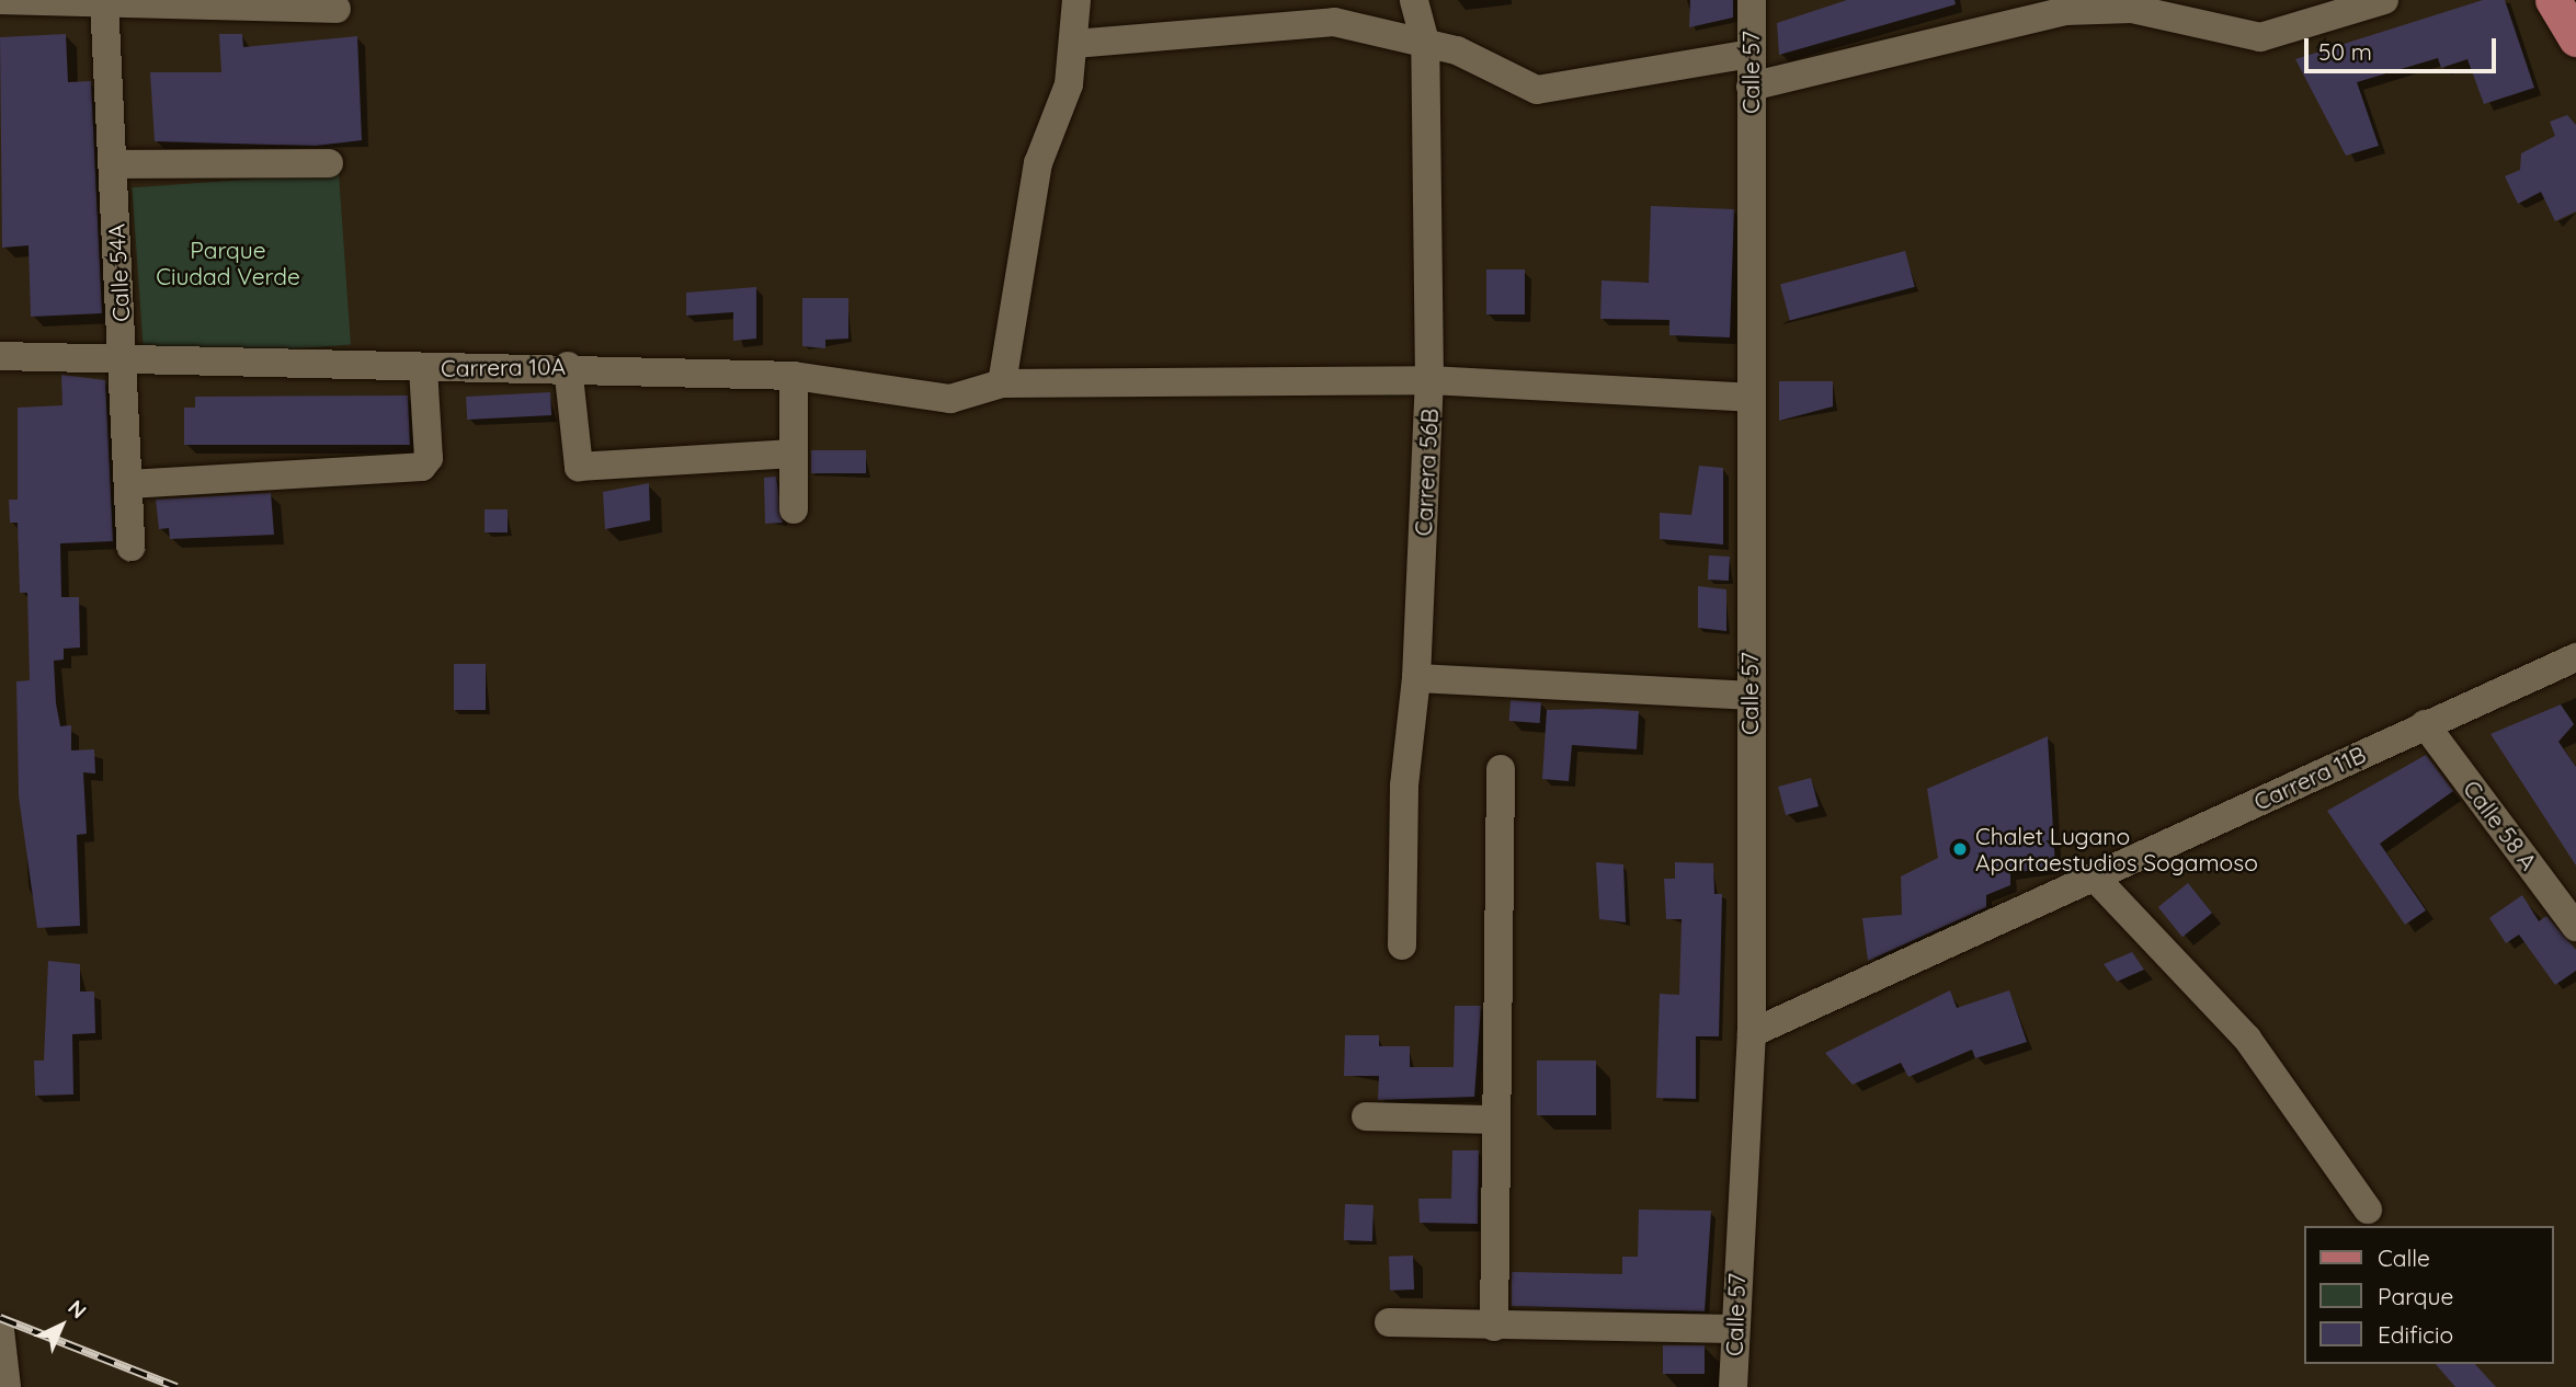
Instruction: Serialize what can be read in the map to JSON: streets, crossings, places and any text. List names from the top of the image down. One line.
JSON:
{"streets":{"street":["Calle 57","Calle 54A","Carrera 10A","Carrera 56B","Carrera 11B","Calle 58 A"]},"crossings":[["Calle 57","Carrera 10A"],["Calle 57","Carrera 11B"],["Calle 54A","Carrera 10A"],["Carrera 10A","Carrera 56B"],["Carrera 11B","Calle 58 A"]],"parks":["Parque Ciudad Verde"],"places":["Chalet Lugano Apartaestudios Sogamoso"],"legend":["Calle","Parque","Edificio"],"scale_bar":"50 m","north":"top right"}
